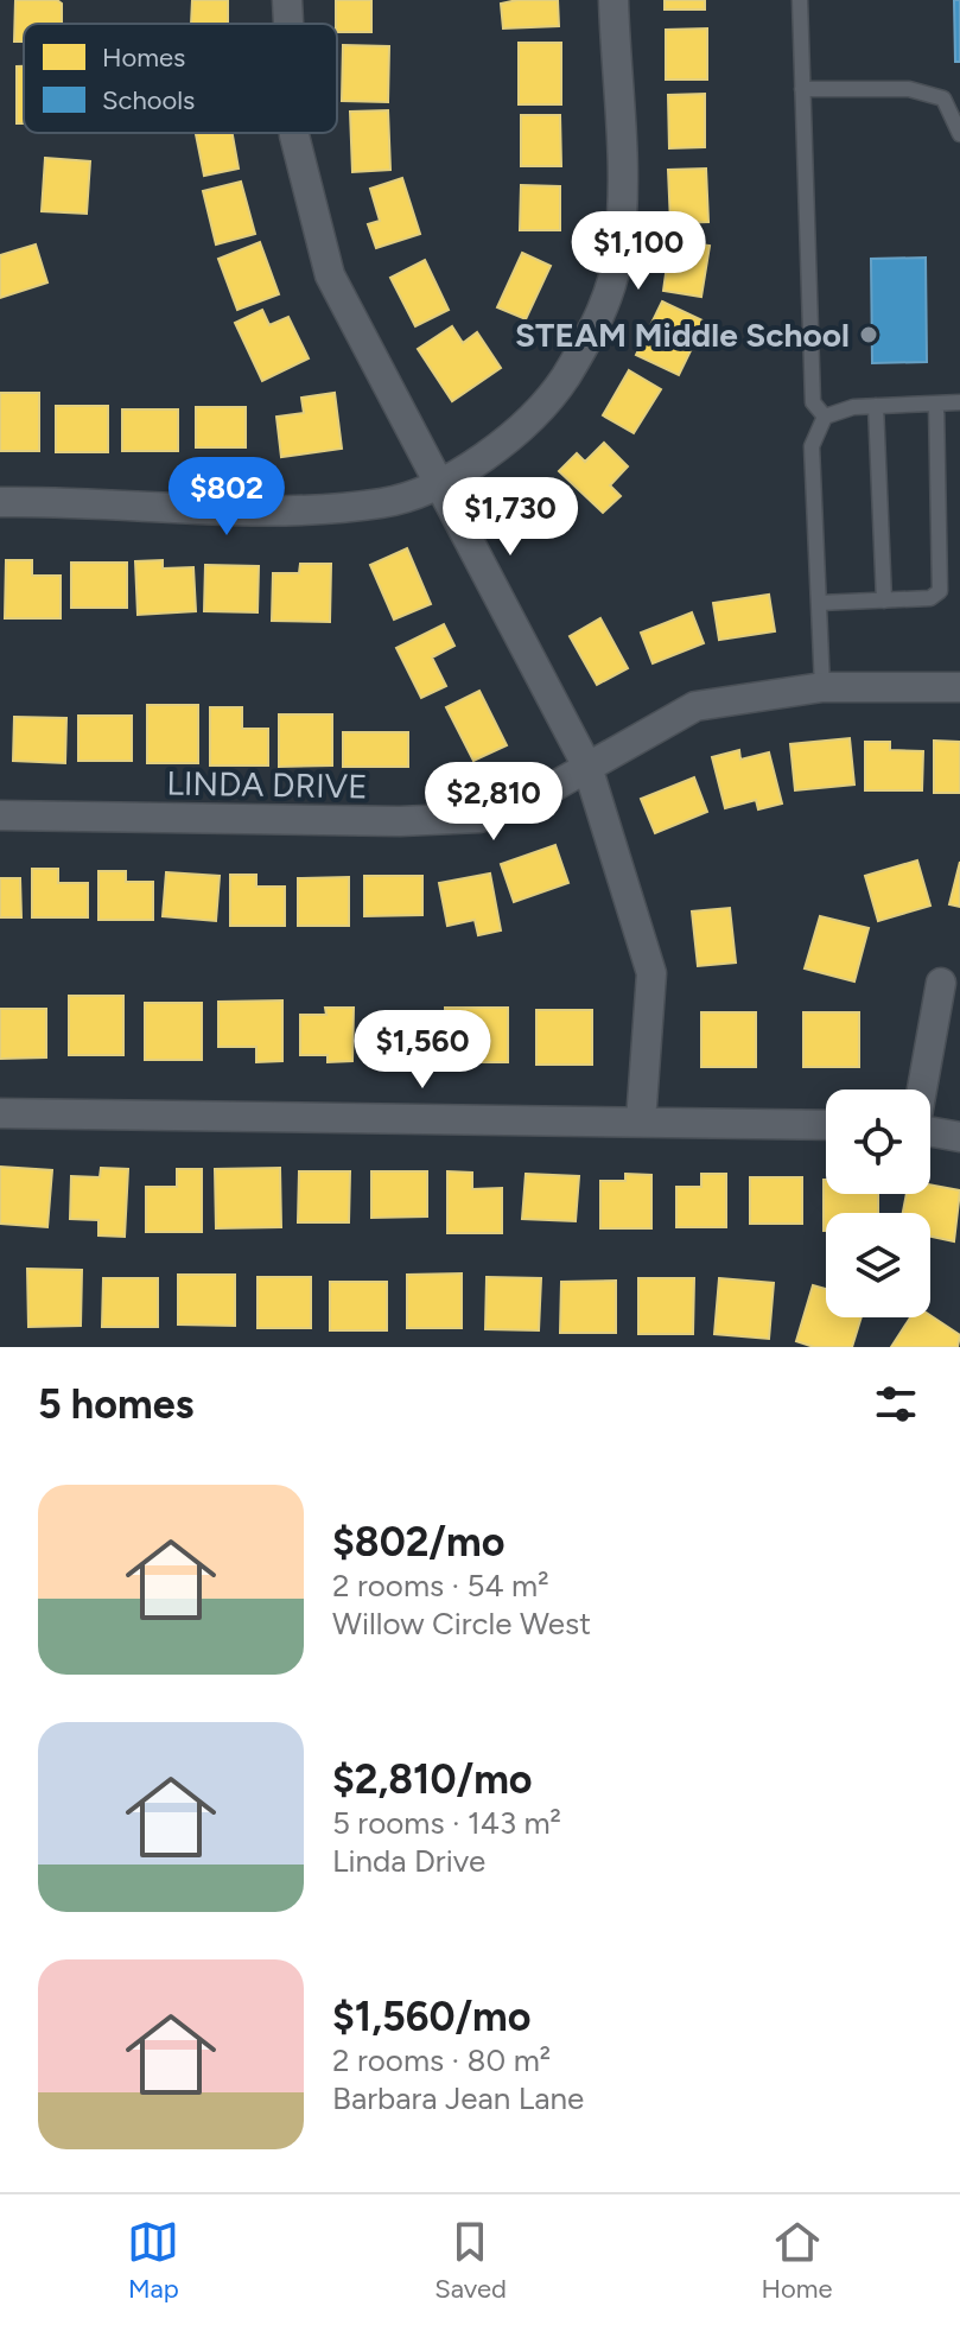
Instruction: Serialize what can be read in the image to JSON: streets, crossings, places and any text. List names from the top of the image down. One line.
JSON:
{"streets":{"street":["LINDA DRIVE"]},"places":["STEAM Middle School"],"legend":["Homes","Schools"],"page":{"price":["$1,100","$802","$1,730","$2,810","$1,560"],"heading":"5 homes","list":[{"name":"$802/mo","note":"2 rooms · 54 m² · Willow Circle West"},{"name":"$2,810/mo","note":"5 rooms · 143 m² · Linda Drive"},{"name":"$1,560/mo","note":"2 rooms · 80 m² · Barbara Jean Lane"}],"tabs":["Map","Saved","Home"]}}
